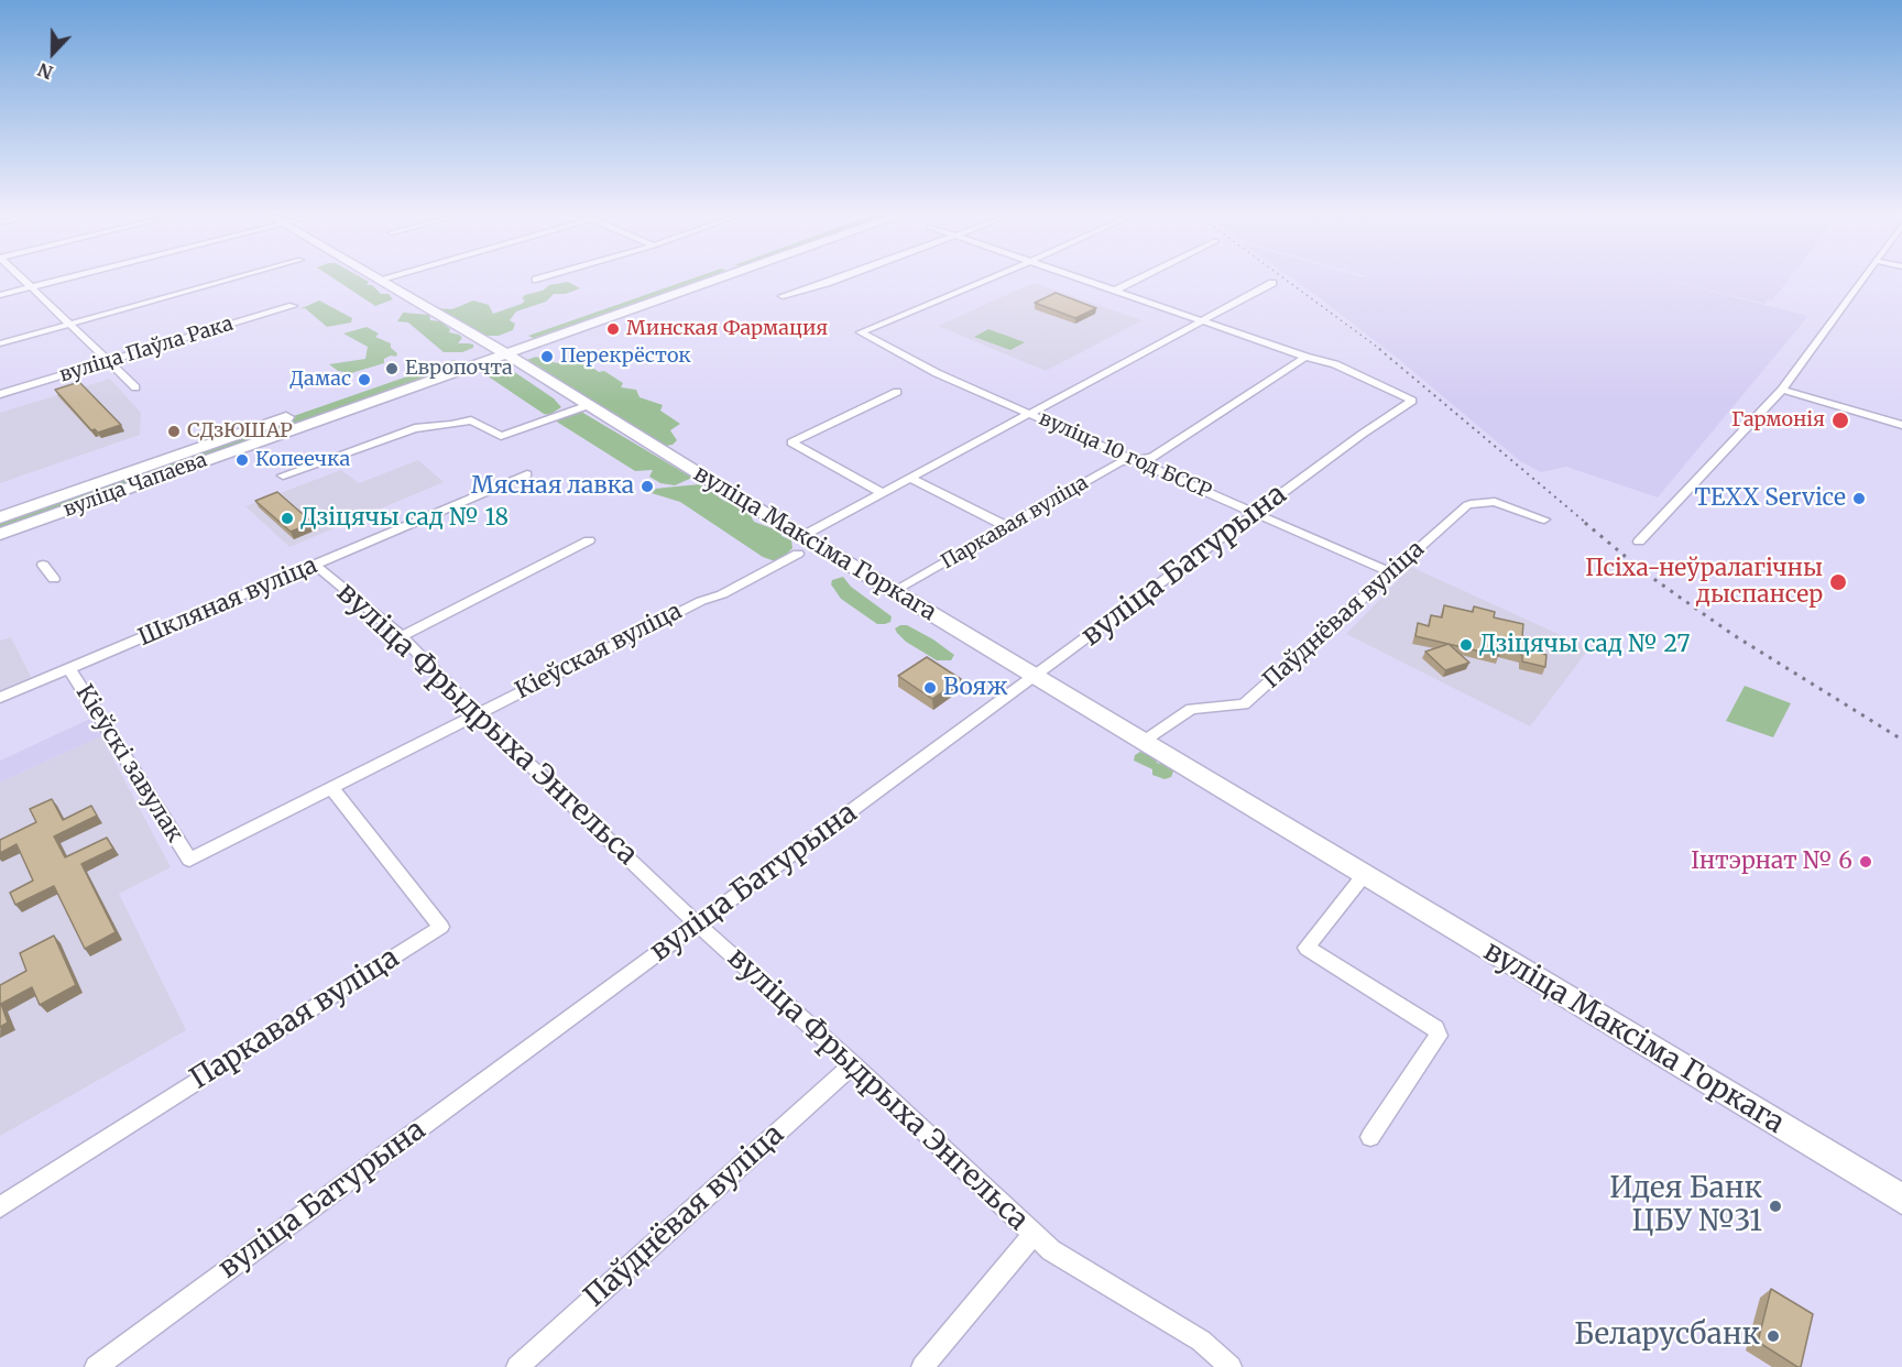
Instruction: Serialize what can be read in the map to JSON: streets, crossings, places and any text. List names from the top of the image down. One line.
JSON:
{"streets":{"street":["вуліца Паўла Рака","вуліца 10 год БССР","вуліца Чапаева","Паркавая вуліца","вуліца Максіма Горкага","вуліца Батурына","Шкляная вуліца","Паўднёвая вуліца","Кіеўская вуліца","вуліца Фрыдрыха Энгельса","Кіеўскі завулак"]},"crossings":[["вуліца 10 год БССР","Паркавая вуліца"],["вуліца 10 год БССР","вуліца Батурына"],["вуліца 10 год БССР","Паўднёвая вуліца"],["вуліца Чапаева","вуліца Максіма Горкага"],["Паркавая вуліца","вуліца Максіма Горкага"],["Паркавая вуліца","вуліца Батурына"],["Паркавая вуліца","Кіеўская вуліца"],["вуліца Максіма Горкага","вуліца Батурына"],["вуліца Максіма Горкага","Паўднёвая вуліца"],["вуліца Батурына","вуліца Фрыдрыха Энгельса"],["Шкляная вуліца","вуліца Фрыдрыха Энгельса"],["Шкляная вуліца","Кіеўскі завулак"],["Паўднёвая вуліца","вуліца Фрыдрыха Энгельса"],["Кіеўская вуліца","вуліца Фрыдрыха Энгельса"],["Кіеўская вуліца","Кіеўскі завулак"]],"places":["Минская Фармация","Перекрёсток","Европочта","Дамас","Гармонія","СДзЮШАР","Копеечка","Мясная лавка","TEXX Service","Дзіцячы сад № 18","Псіха-неўралагічны дыспансер","Дзіцячы сад № 27","Вояж","Інтэрнат № 6","Идея Банк ЦБУ №31","Беларусбанк"],"north":"bottom"}
